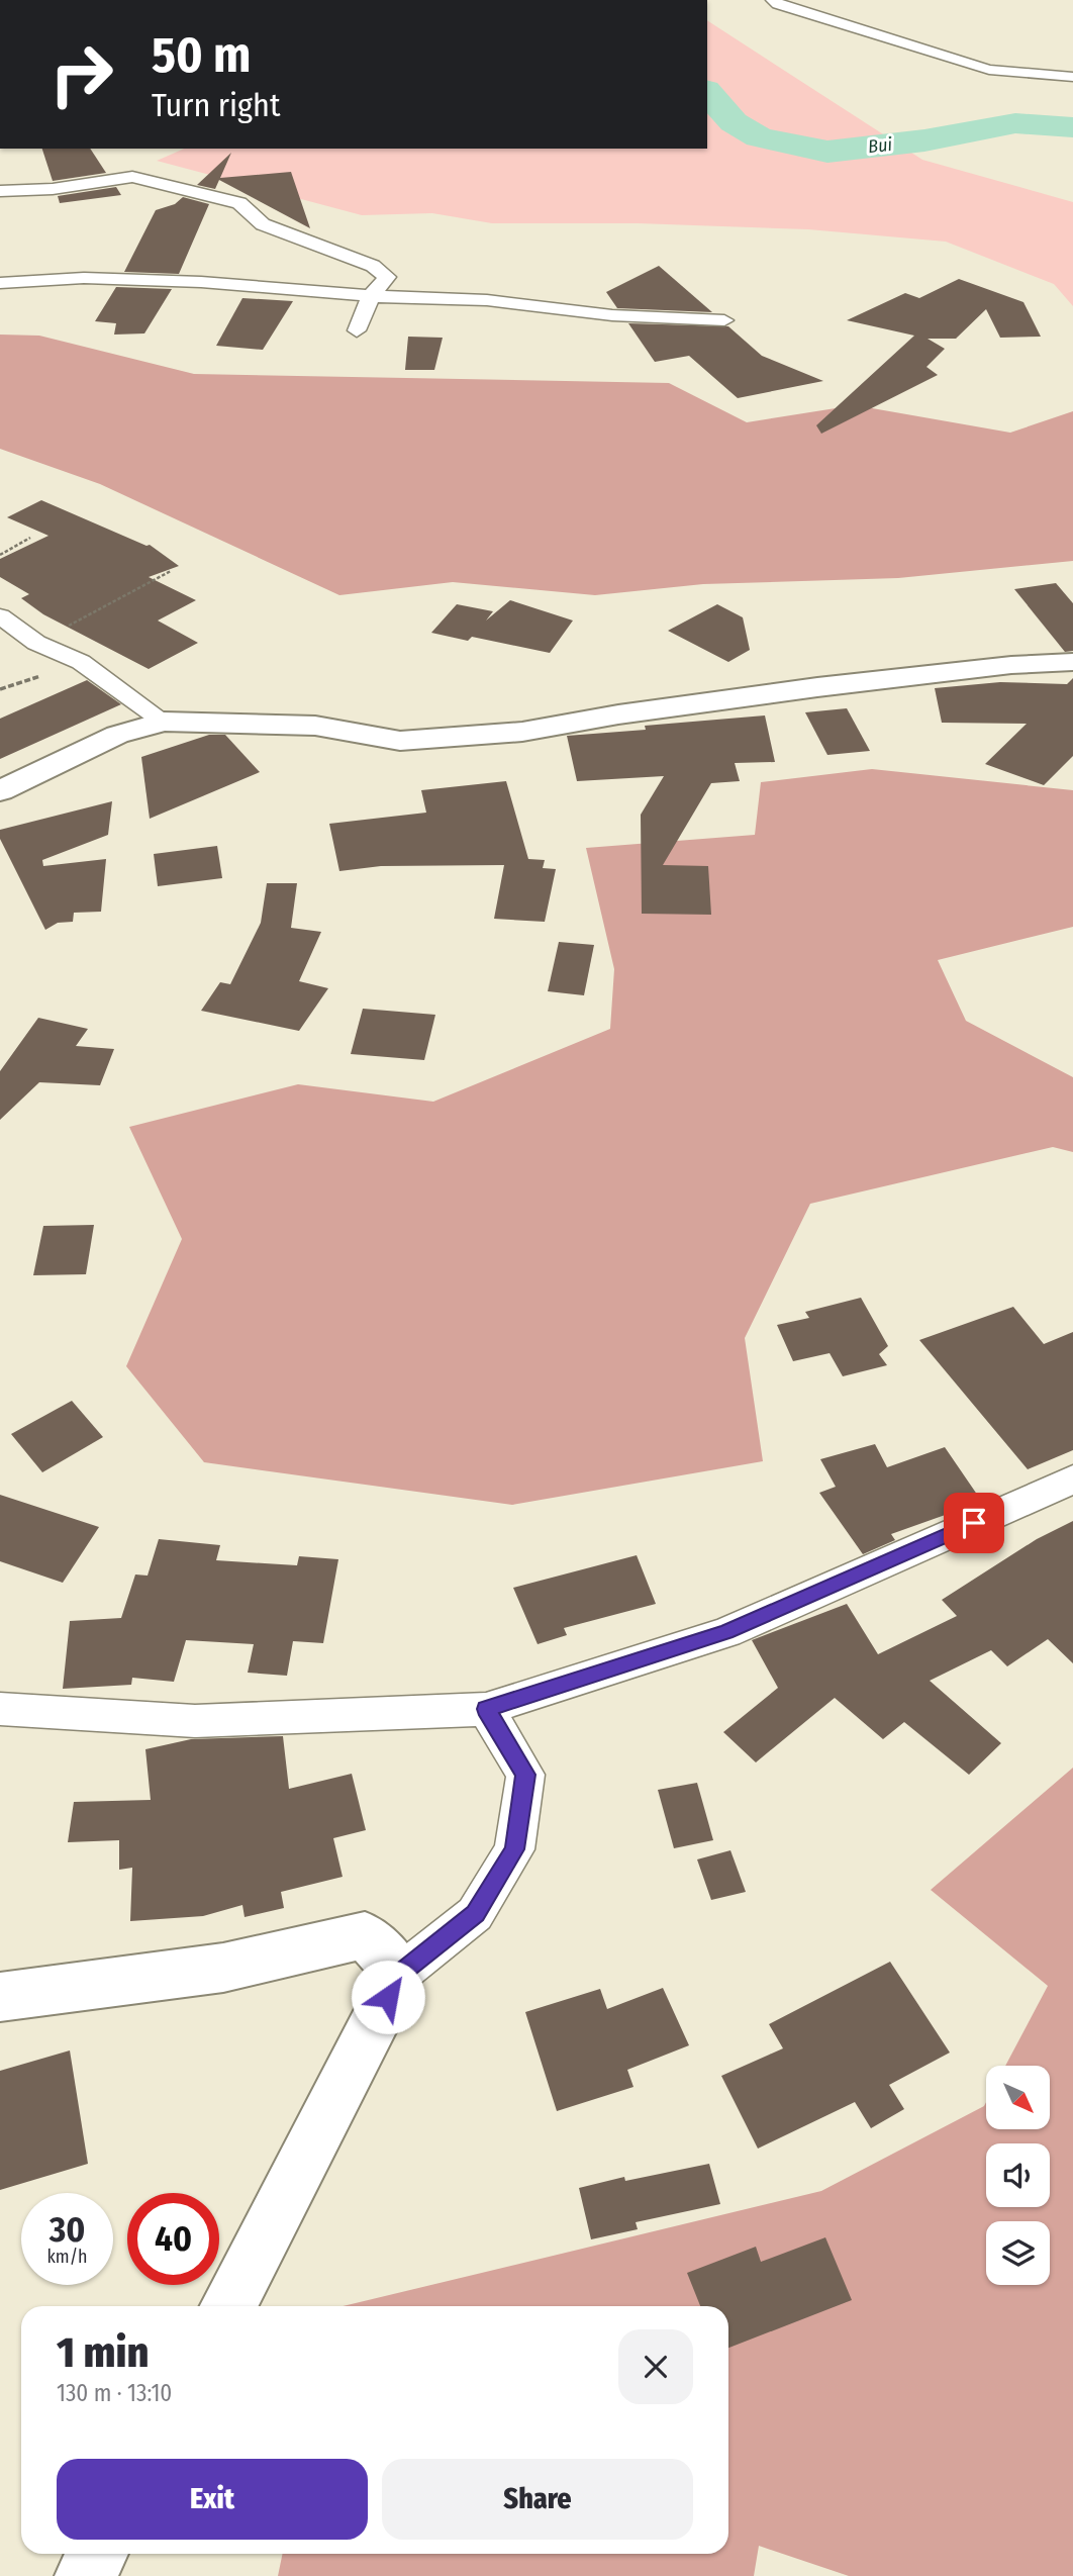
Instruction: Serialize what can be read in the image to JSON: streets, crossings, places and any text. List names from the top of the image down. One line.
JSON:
{"water":["Bui"],"north":"bottom right","page":{"turn":["50 m","Turn right"],"speed":"30 km/h","limit":"40","heading":["1 min","130 m · 13:10"],"buttons":["Exit","Share"]}}
